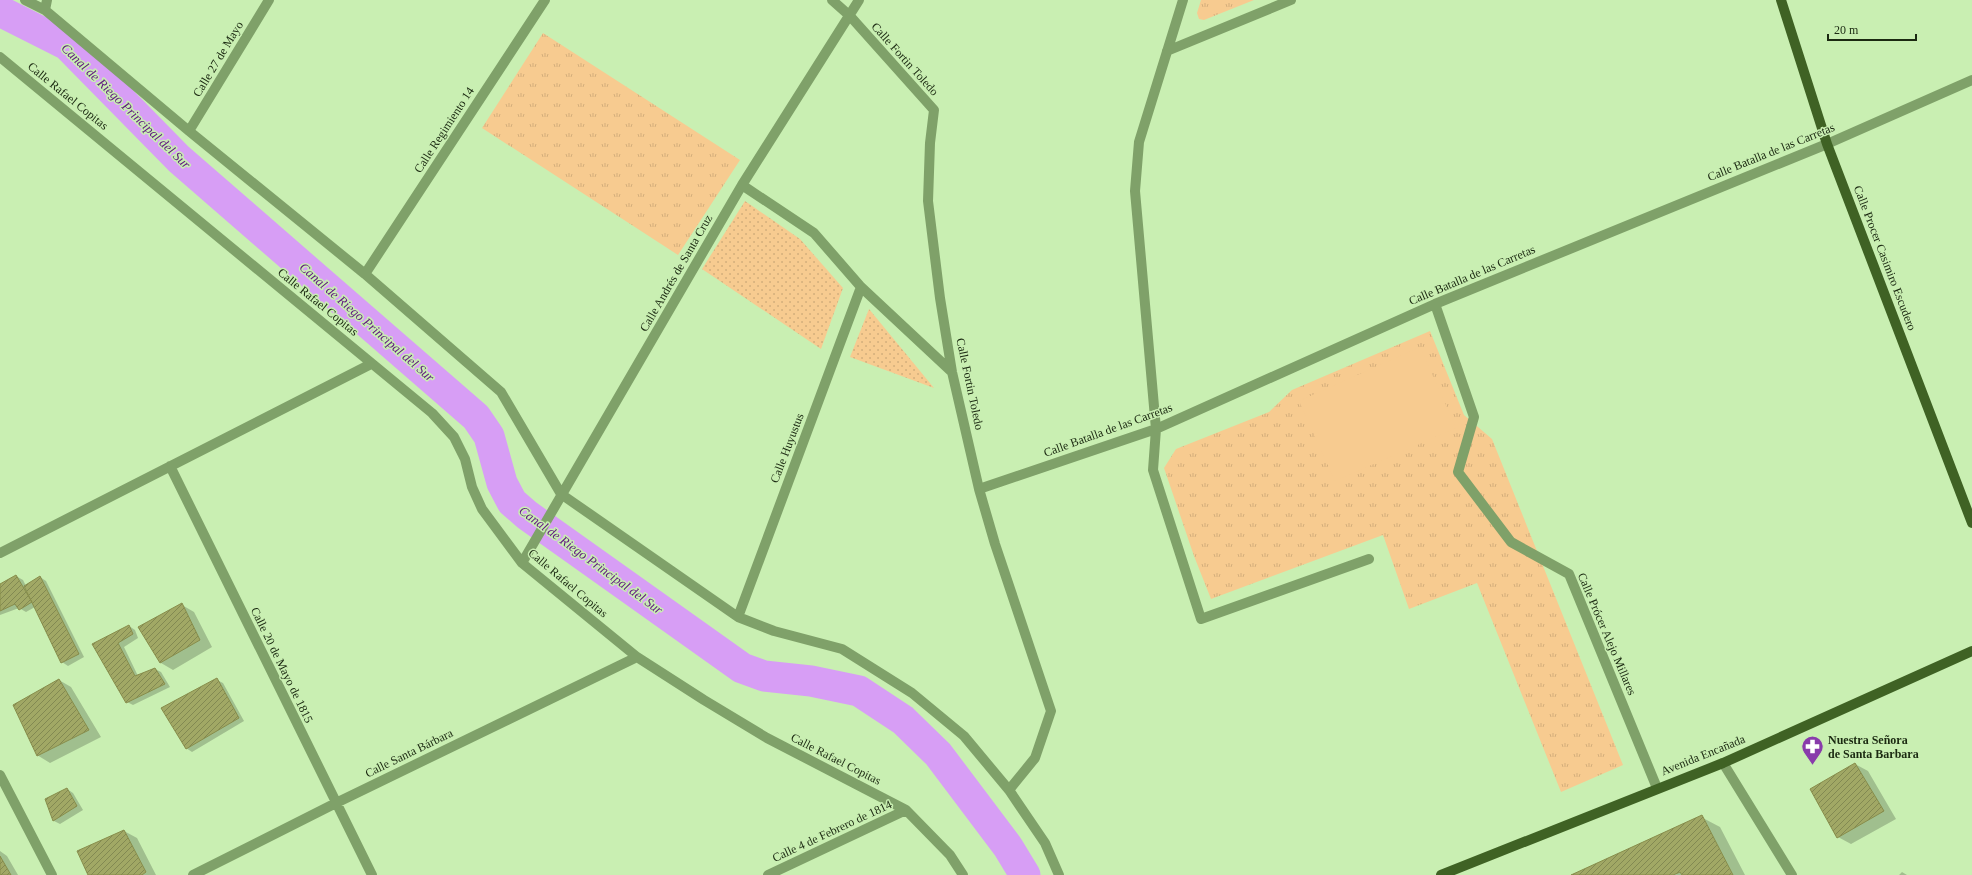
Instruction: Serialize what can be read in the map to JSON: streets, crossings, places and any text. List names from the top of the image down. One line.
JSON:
{"streets":{"main road":["Calle Procer Casimiro Escudero","Avenida Encañada"],"street":["Calle 27 de Mayo","Calle Fortin Toledo","Calle Rafael Copitas","Calle Regimiento 14","Calle Batalla de las Carretas","Calle Andrés de Santa Cruz","Calle Huyustus","Calle Prócer Alejo Millares","Calle 20 de Mayo de 1815","Calle Santa Bárbara","Calle 4 de Febrero de 1814"]},"crossings":[["Calle Fortin Toledo","Calle Batalla de las Carretas"],["Calle Fortin Toledo","Calle Andrés de Santa Cruz"],["Calle Rafael Copitas","Calle Andrés de Santa Cruz"],["Calle Rafael Copitas","Calle Santa Bárbara"],["Calle Rafael Copitas","Calle 4 de Febrero de 1814"],["Calle Batalla de las Carretas","Calle Procer Casimiro Escudero"],["Calle Batalla de las Carretas","Calle Prócer Alejo Millares"],["Calle Prócer Alejo Millares","Avenida Encañada"],["Calle 20 de Mayo de 1815","Calle Santa Bárbara"]],"water":["Canal de Riego Principal del Sur"],"places":{"pharmacy":["Nuestra Señora de Santa Barbara"]},"scale_bar":"20 m"}
